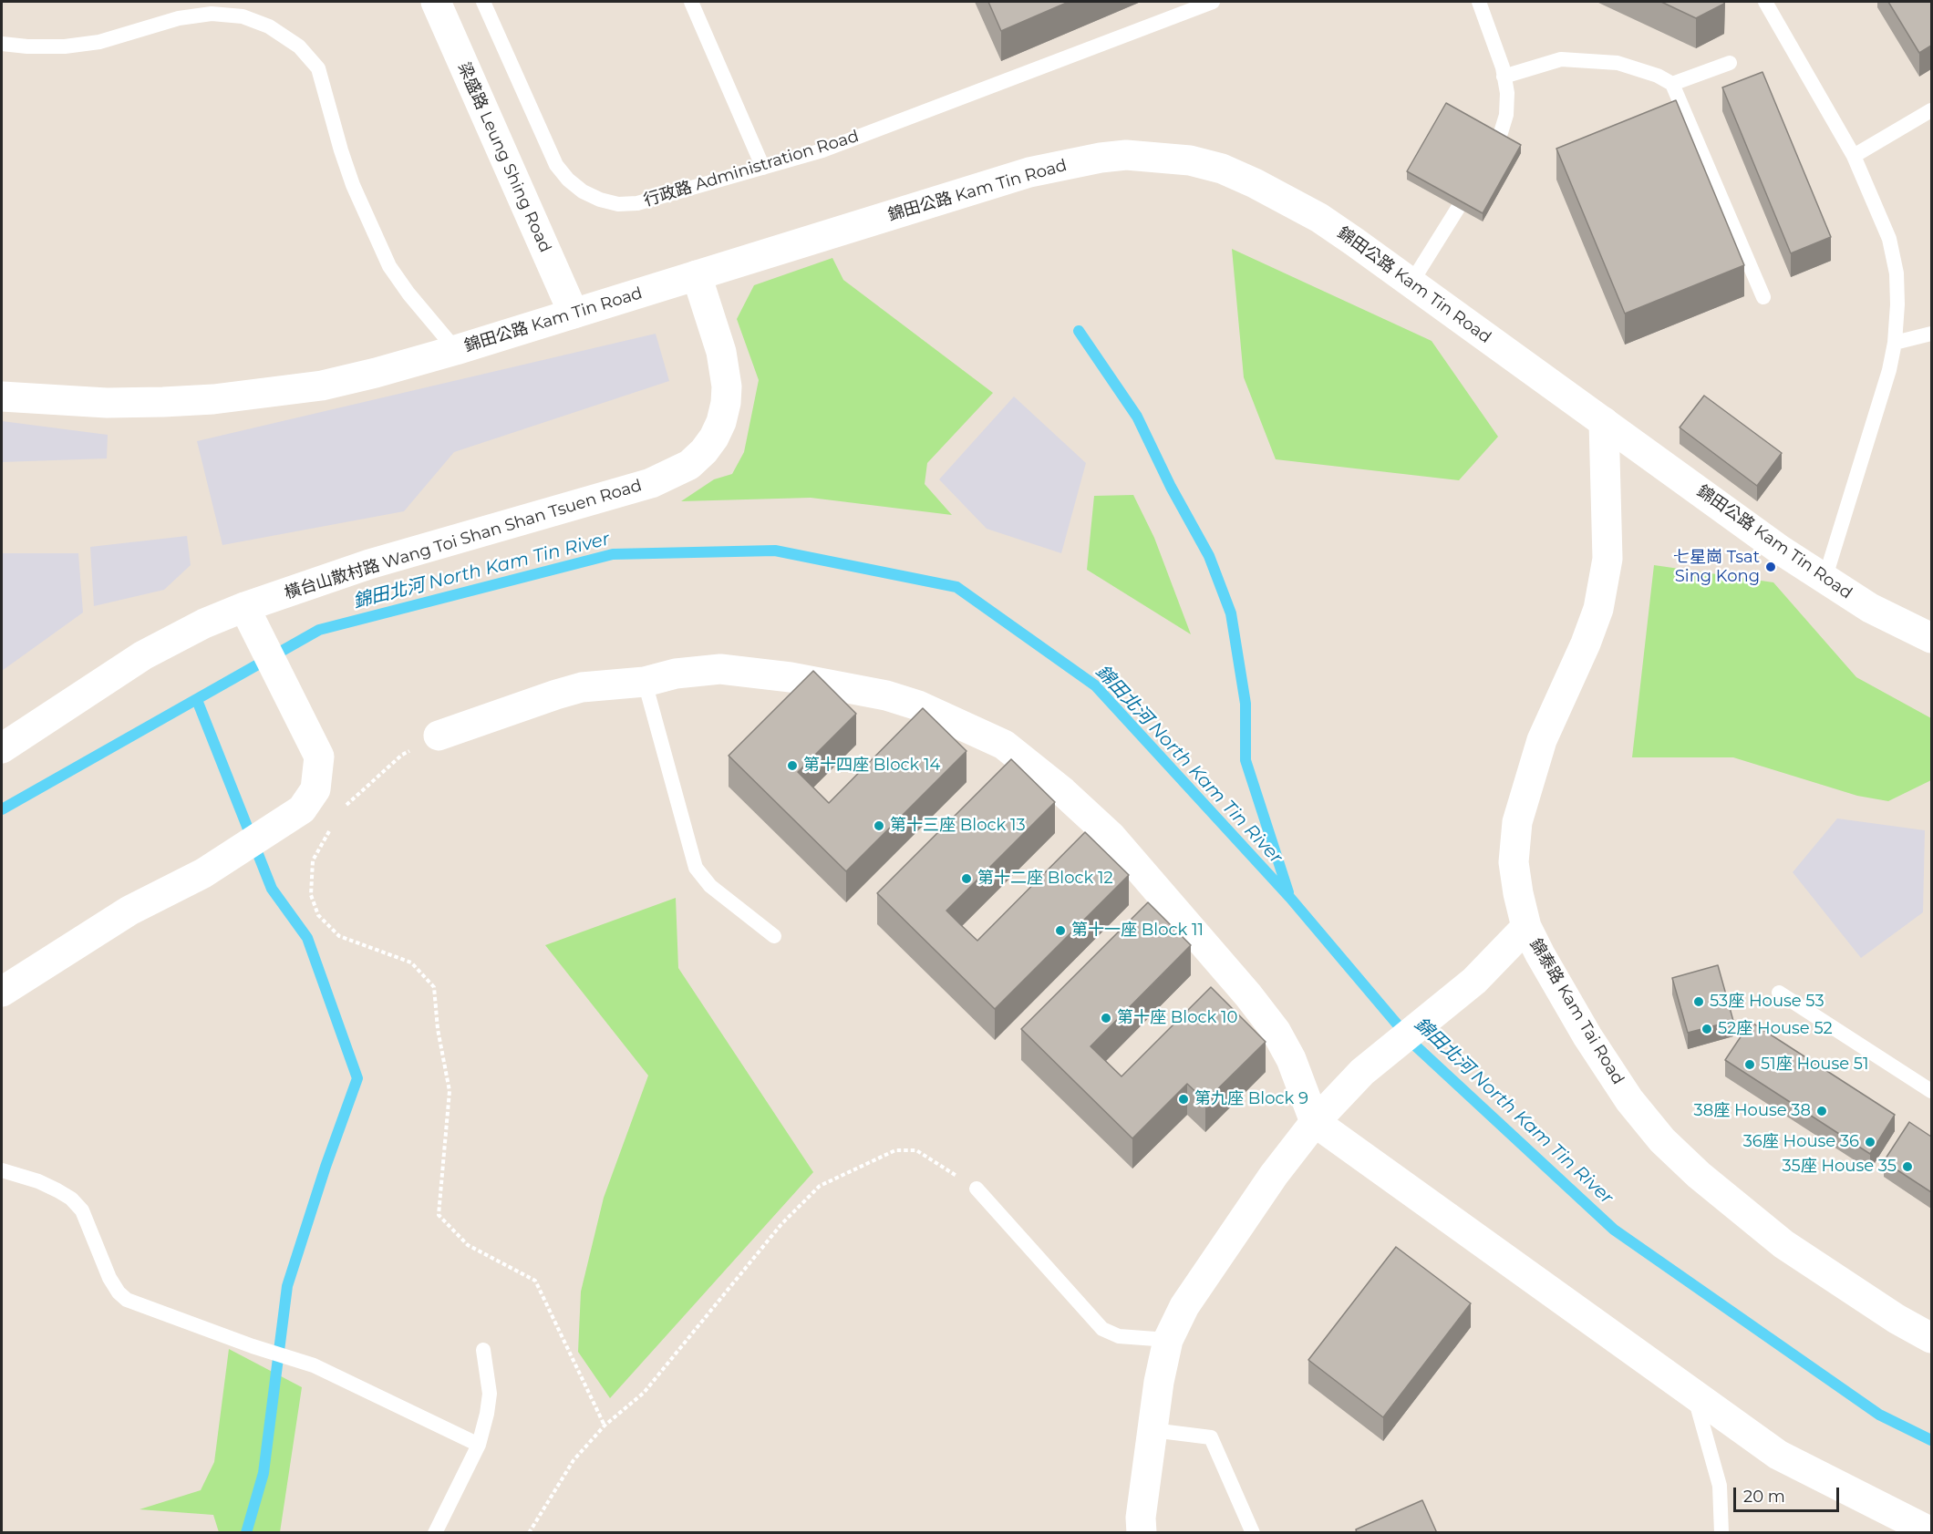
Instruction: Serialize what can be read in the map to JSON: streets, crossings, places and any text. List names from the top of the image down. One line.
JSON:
{"streets":{"street":["梁盛路 Leung Shing Road","錦田公路 Kam Tin Road","橫台山散村路 Wang Toi Shan Shan Tsuen Road","錦泰路 Kam Tai Road"],"lane":["行政路 Administration Road"]},"crossings":[["梁盛路 Leung Shing Road","錦田公路 Kam Tin Road"],["錦田公路 Kam Tin Road","橫台山散村路 Wang Toi Shan Shan Tsuen Road"],["錦田公路 Kam Tin Road","錦泰路 Kam Tai Road"]],"water":["錦田北河 North Kam Tin River"],"places":["七星崗 Tsat Sing Kong","第十四座 Block 14","第十三座 Block 13","第十二座 Block 12","第十一座 Block 11","53座 House 53","第十座 Block 10","52座 House 52","51座 House 51","第九座 Block 9","38座 House 38","36座 House 36","35座 House 35"],"scale_bar":"20 m"}
